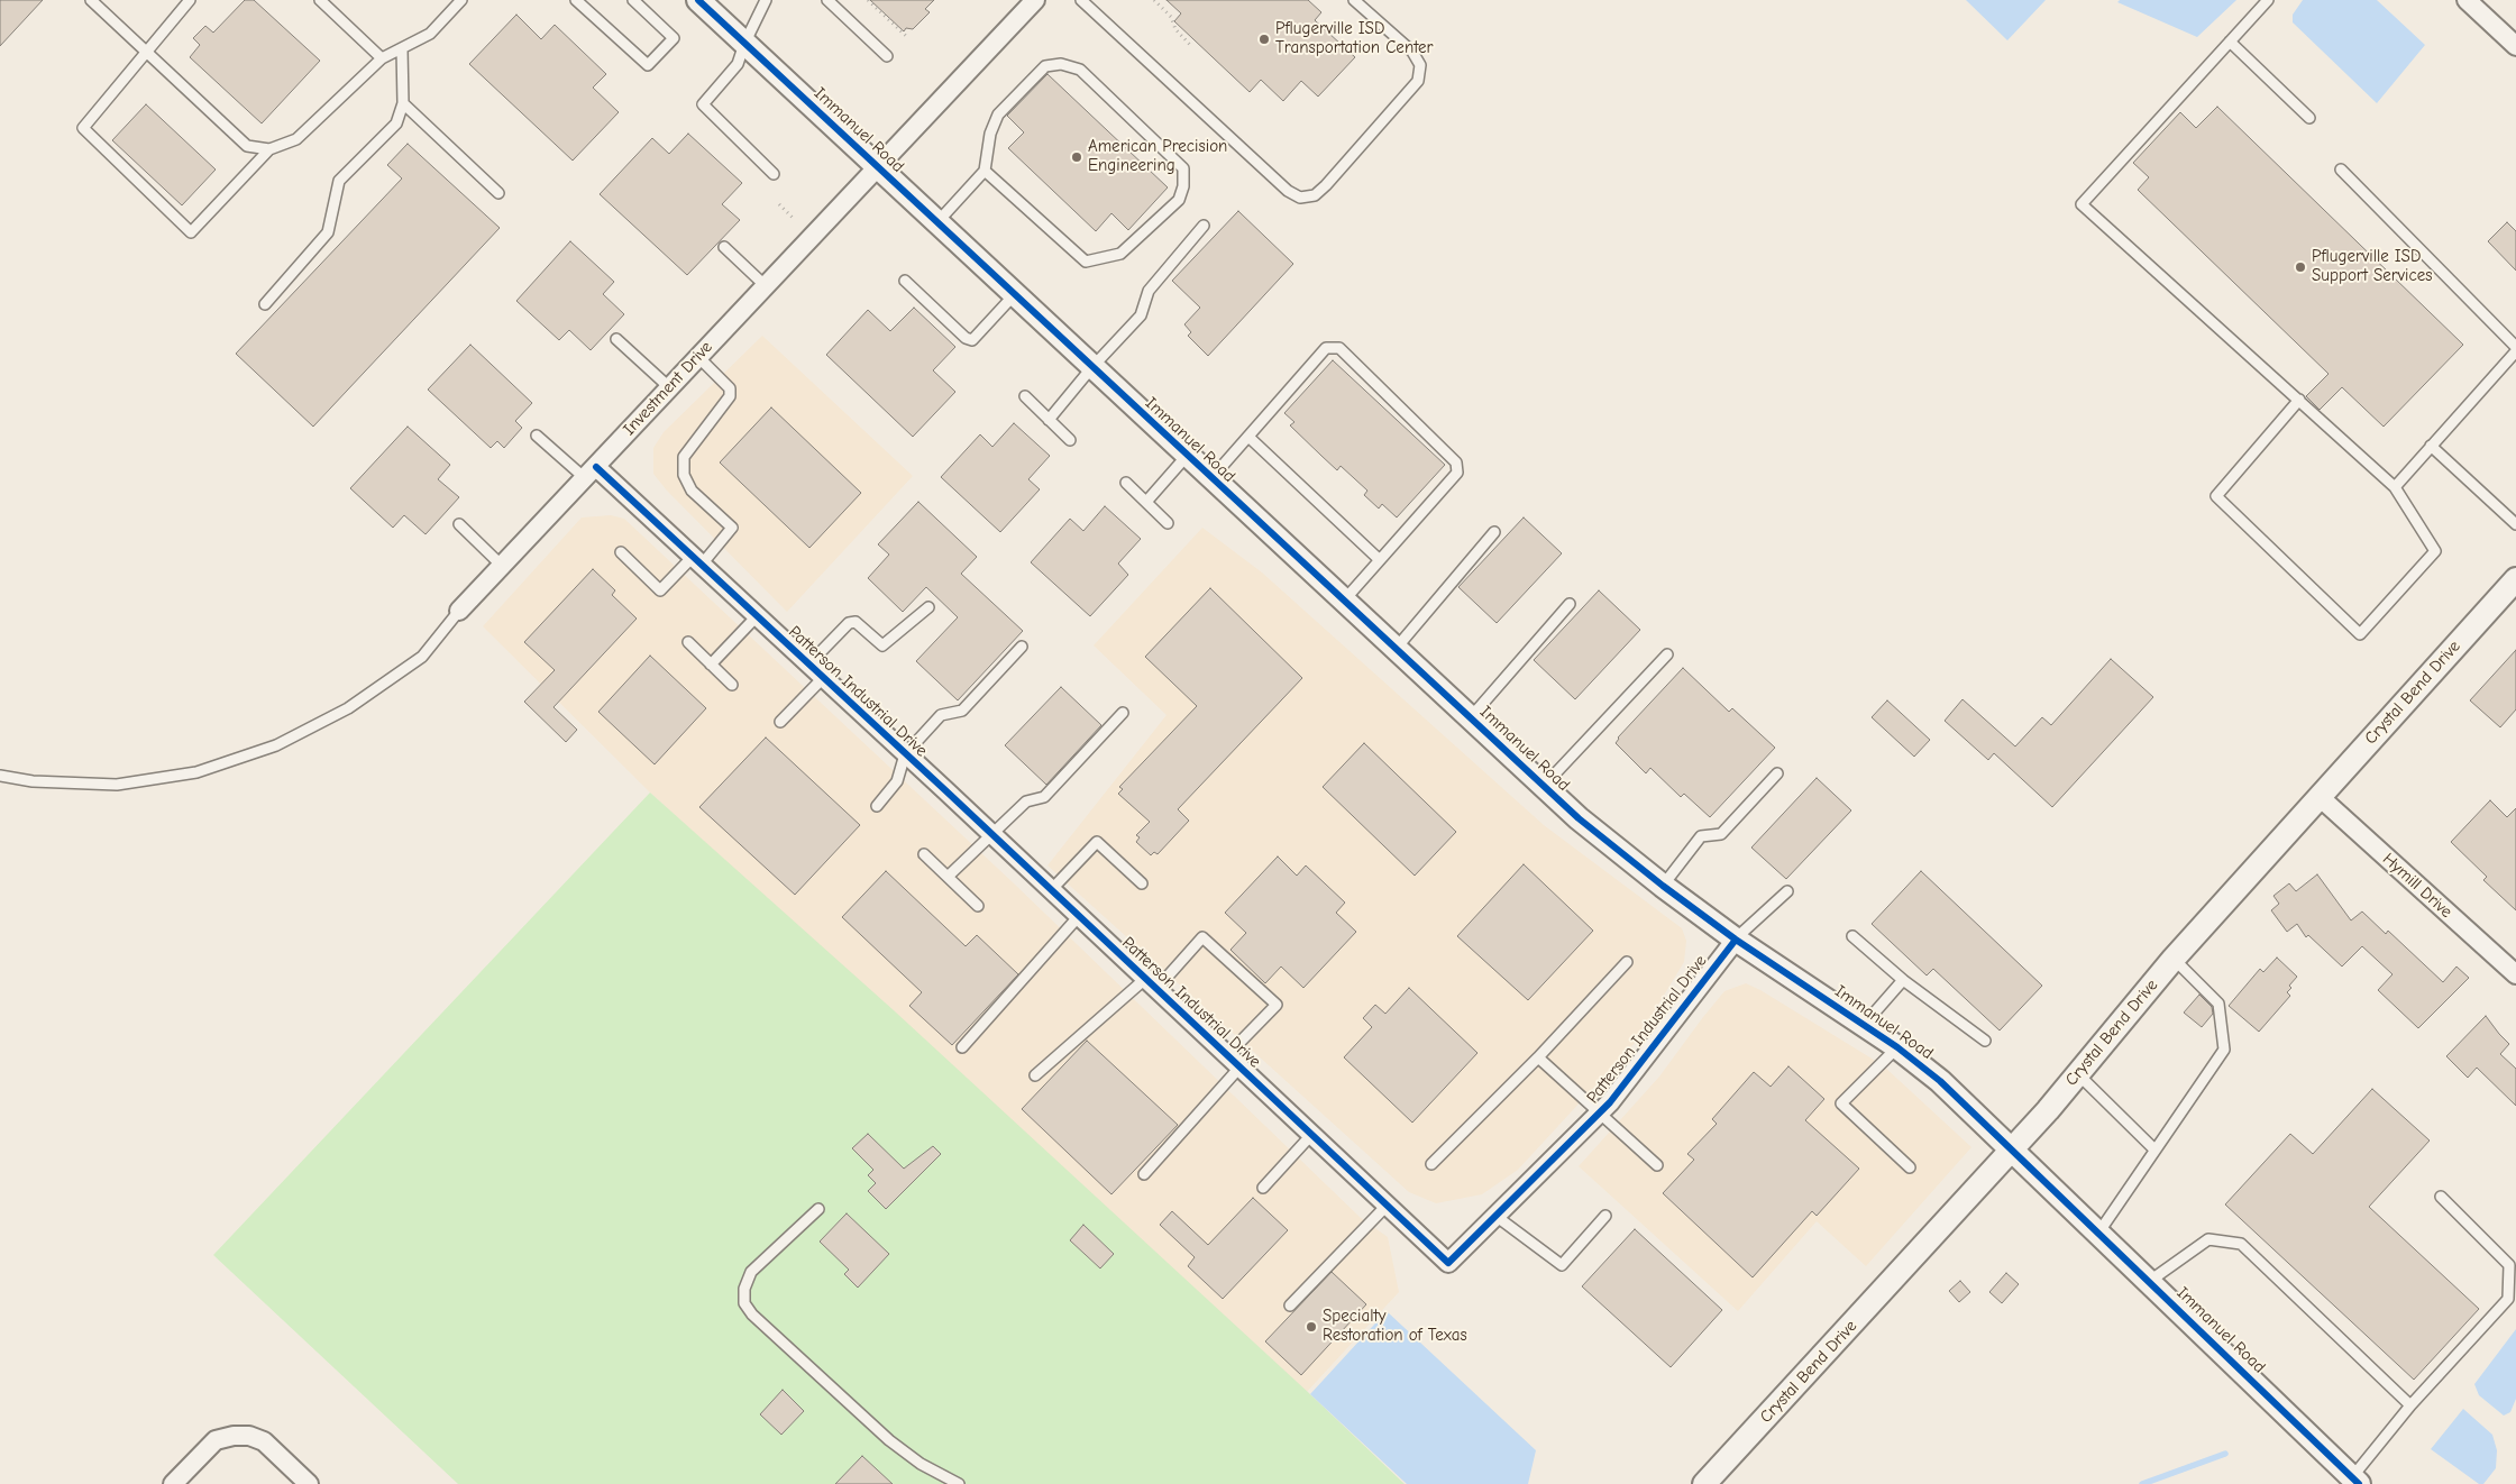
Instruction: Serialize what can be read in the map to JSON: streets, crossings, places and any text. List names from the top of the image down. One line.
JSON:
{"streets":{"street":["Immanuel Road","Investment Drive","Patterson Industrial Drive","Crystal Bend Drive","Hymill Drive"]},"crossings":[["Immanuel Road","Investment Drive"],["Immanuel Road","Patterson Industrial Drive"],["Immanuel Road","Crystal Bend Drive"],["Investment Drive","Patterson Industrial Drive"],["Crystal Bend Drive","Hymill Drive"]],"places":["Pflugerville ISD Transportation Center","American Precision Engineering","Pflugerville ISD Support Services","Specialty Restoration of Texas"]}
